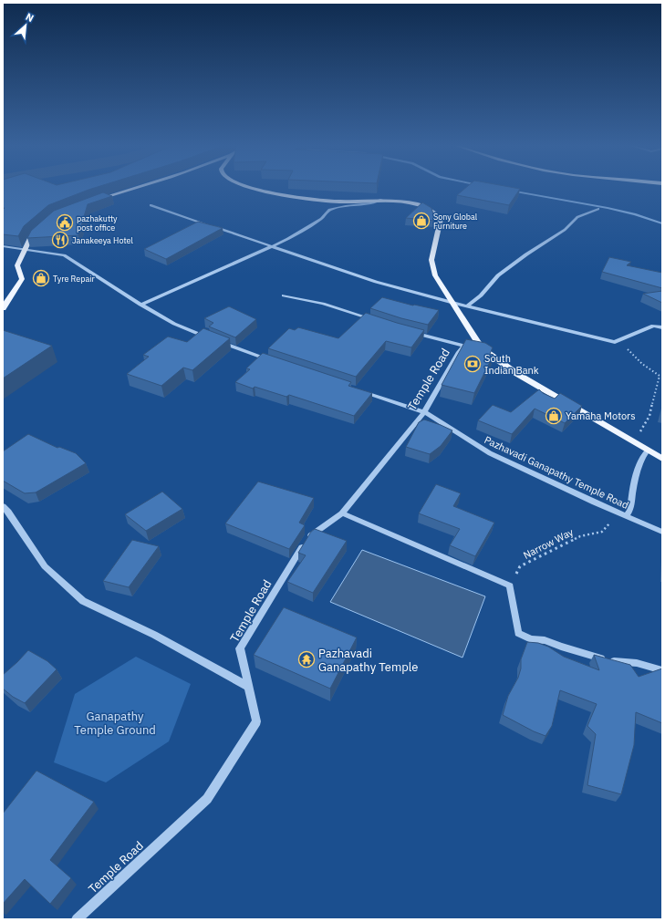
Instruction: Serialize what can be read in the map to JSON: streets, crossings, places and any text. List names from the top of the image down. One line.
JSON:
{"streets":{"street":["Temple Road","Pazhavadi Ganapathy Temple Road"],"path":["Narrow Way"]},"crossings":[["Temple Road","Pazhavadi Ganapathy Temple Road"],["Pazhavadi Ganapathy Temple Road","Narrow Way"]],"parks":["Ganapathy Temple Ground"],"places":{"shop":["Sony Global Furniture","Tyre Repair","Yamaha Motors"],"public building":["pazhakutty post office"],"restaurant":["Janakeeya Hotel"],"bank":["South Indian Bank"],"temple":["Pazhavadi Ganapathy Temple"]},"north":"top right"}
